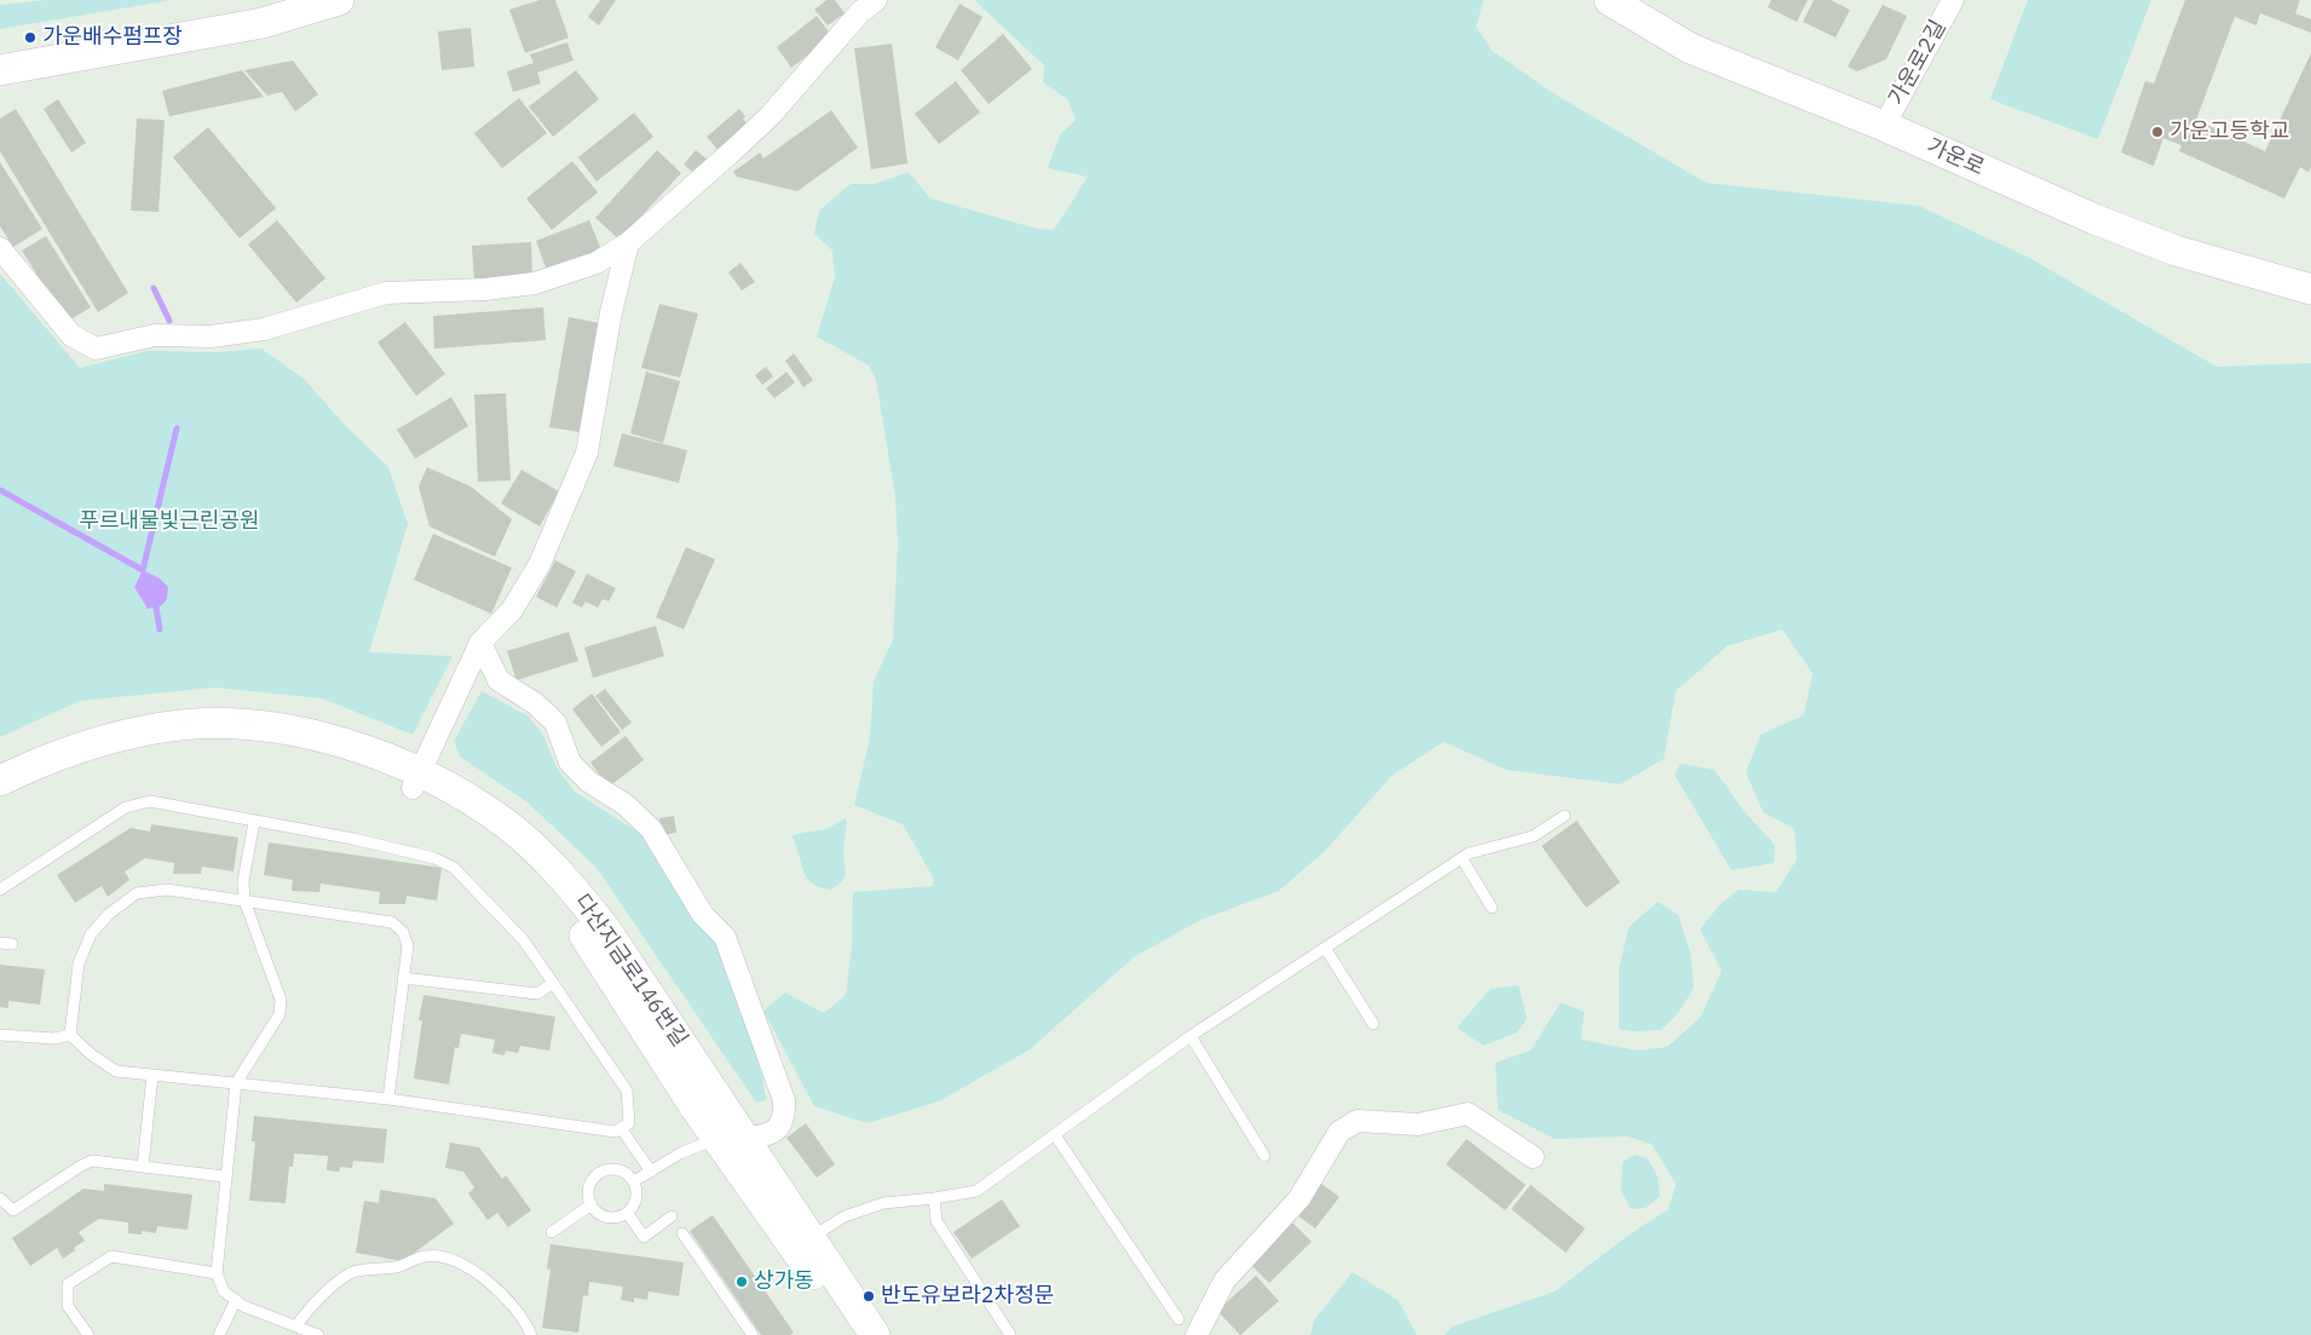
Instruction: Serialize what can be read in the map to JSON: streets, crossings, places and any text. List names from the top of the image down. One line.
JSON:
{"streets":{"street":["가운로2길","가운로","다산지금로146번길"]},"crossings":[["가운로2길","가운로"]],"parks":["푸르내물빛근린공원"],"places":["가운배수펌프장","가운고등학교","상가동","반도유보라2차정문"]}
